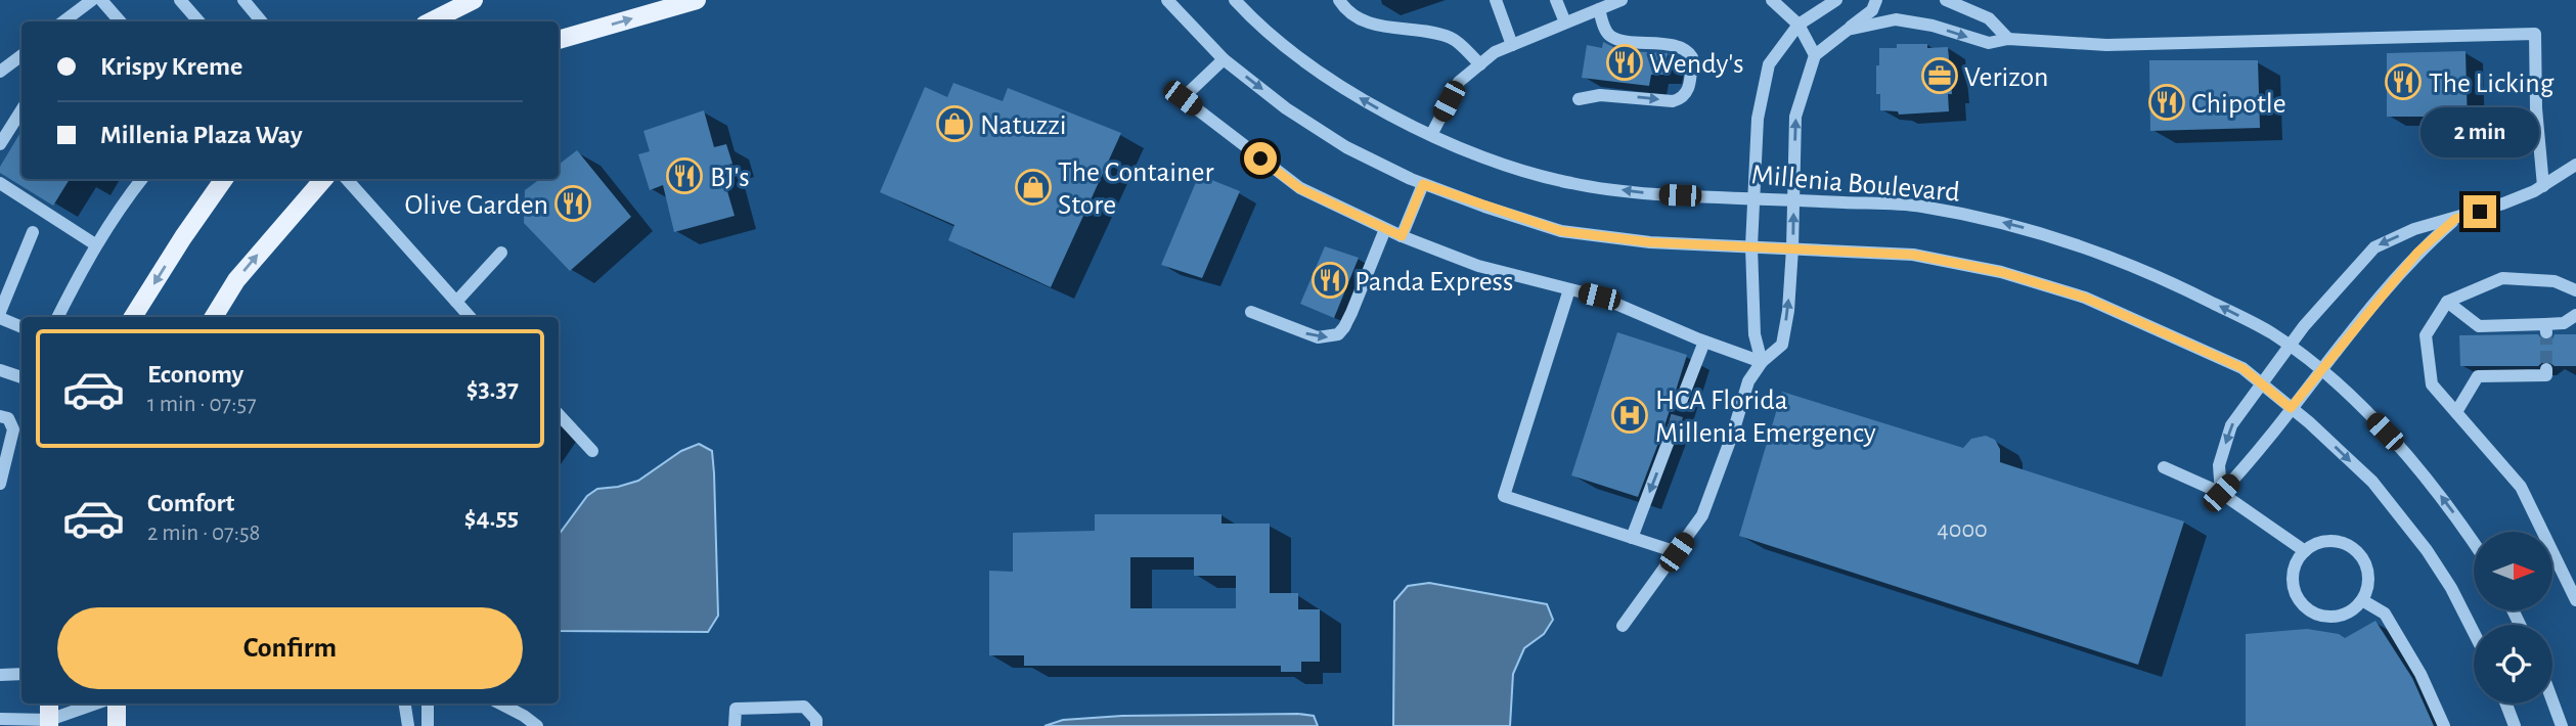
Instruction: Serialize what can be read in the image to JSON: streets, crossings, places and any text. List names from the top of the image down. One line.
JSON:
{"streets":{"street":["Millenia Boulevard"]},"places":{"restaurant":["Wendy's","The Licking","Chipotle","BJ's","Olive Garden","Panda Express"],"office":["Verizon"],"shop":["Natuzzi","The Container Store"],"hospital":["HCA Florida Millenia Emergency"]},"house_numbers":["4000"],"north":"right","page":{"banner":["Krispy Kreme","Millenia Plaza Way"],"bubble":"2 min","list":[{"name":"Economy","note":"1 min · 07:57","value":"$3.37"},{"name":"Comfort","note":"2 min · 07:58","value":"$4.55"}],"buttons":"Confirm"}}
